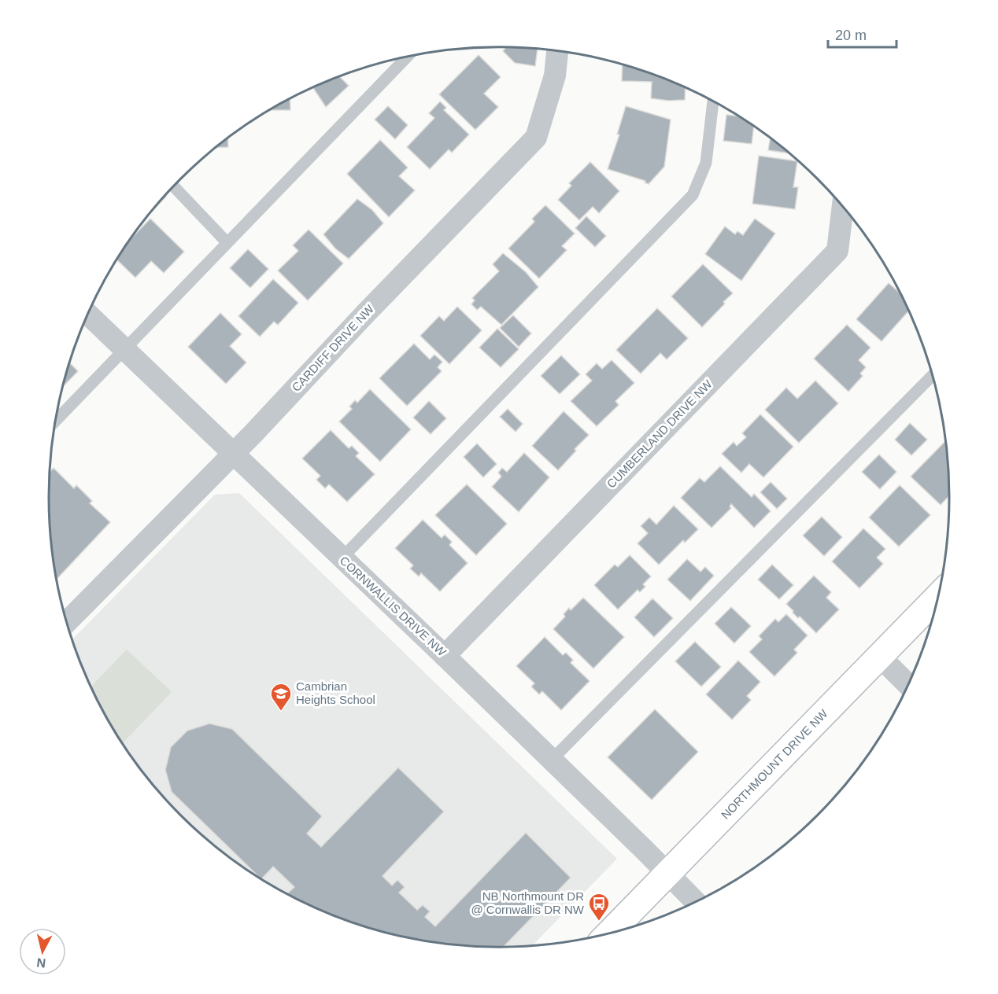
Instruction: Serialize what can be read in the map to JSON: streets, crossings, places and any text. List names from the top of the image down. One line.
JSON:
{"streets":{"street":["CARDIFF DRIVE NW","CUMBERLAND DRIVE NW","CORNWALLIS DRIVE NW","NORTHMOUNT DRIVE NW"]},"crossings":[["CARDIFF DRIVE NW","CORNWALLIS DRIVE NW"],["CUMBERLAND DRIVE NW","CORNWALLIS DRIVE NW"],["CORNWALLIS DRIVE NW","NORTHMOUNT DRIVE NW"]],"places":{"school or university":["Cambrian Heights School"],"bus stop":["NB Northmount DR @ Cornwallis DR NW"]},"scale_bar":"20 m","north":"bottom"}
